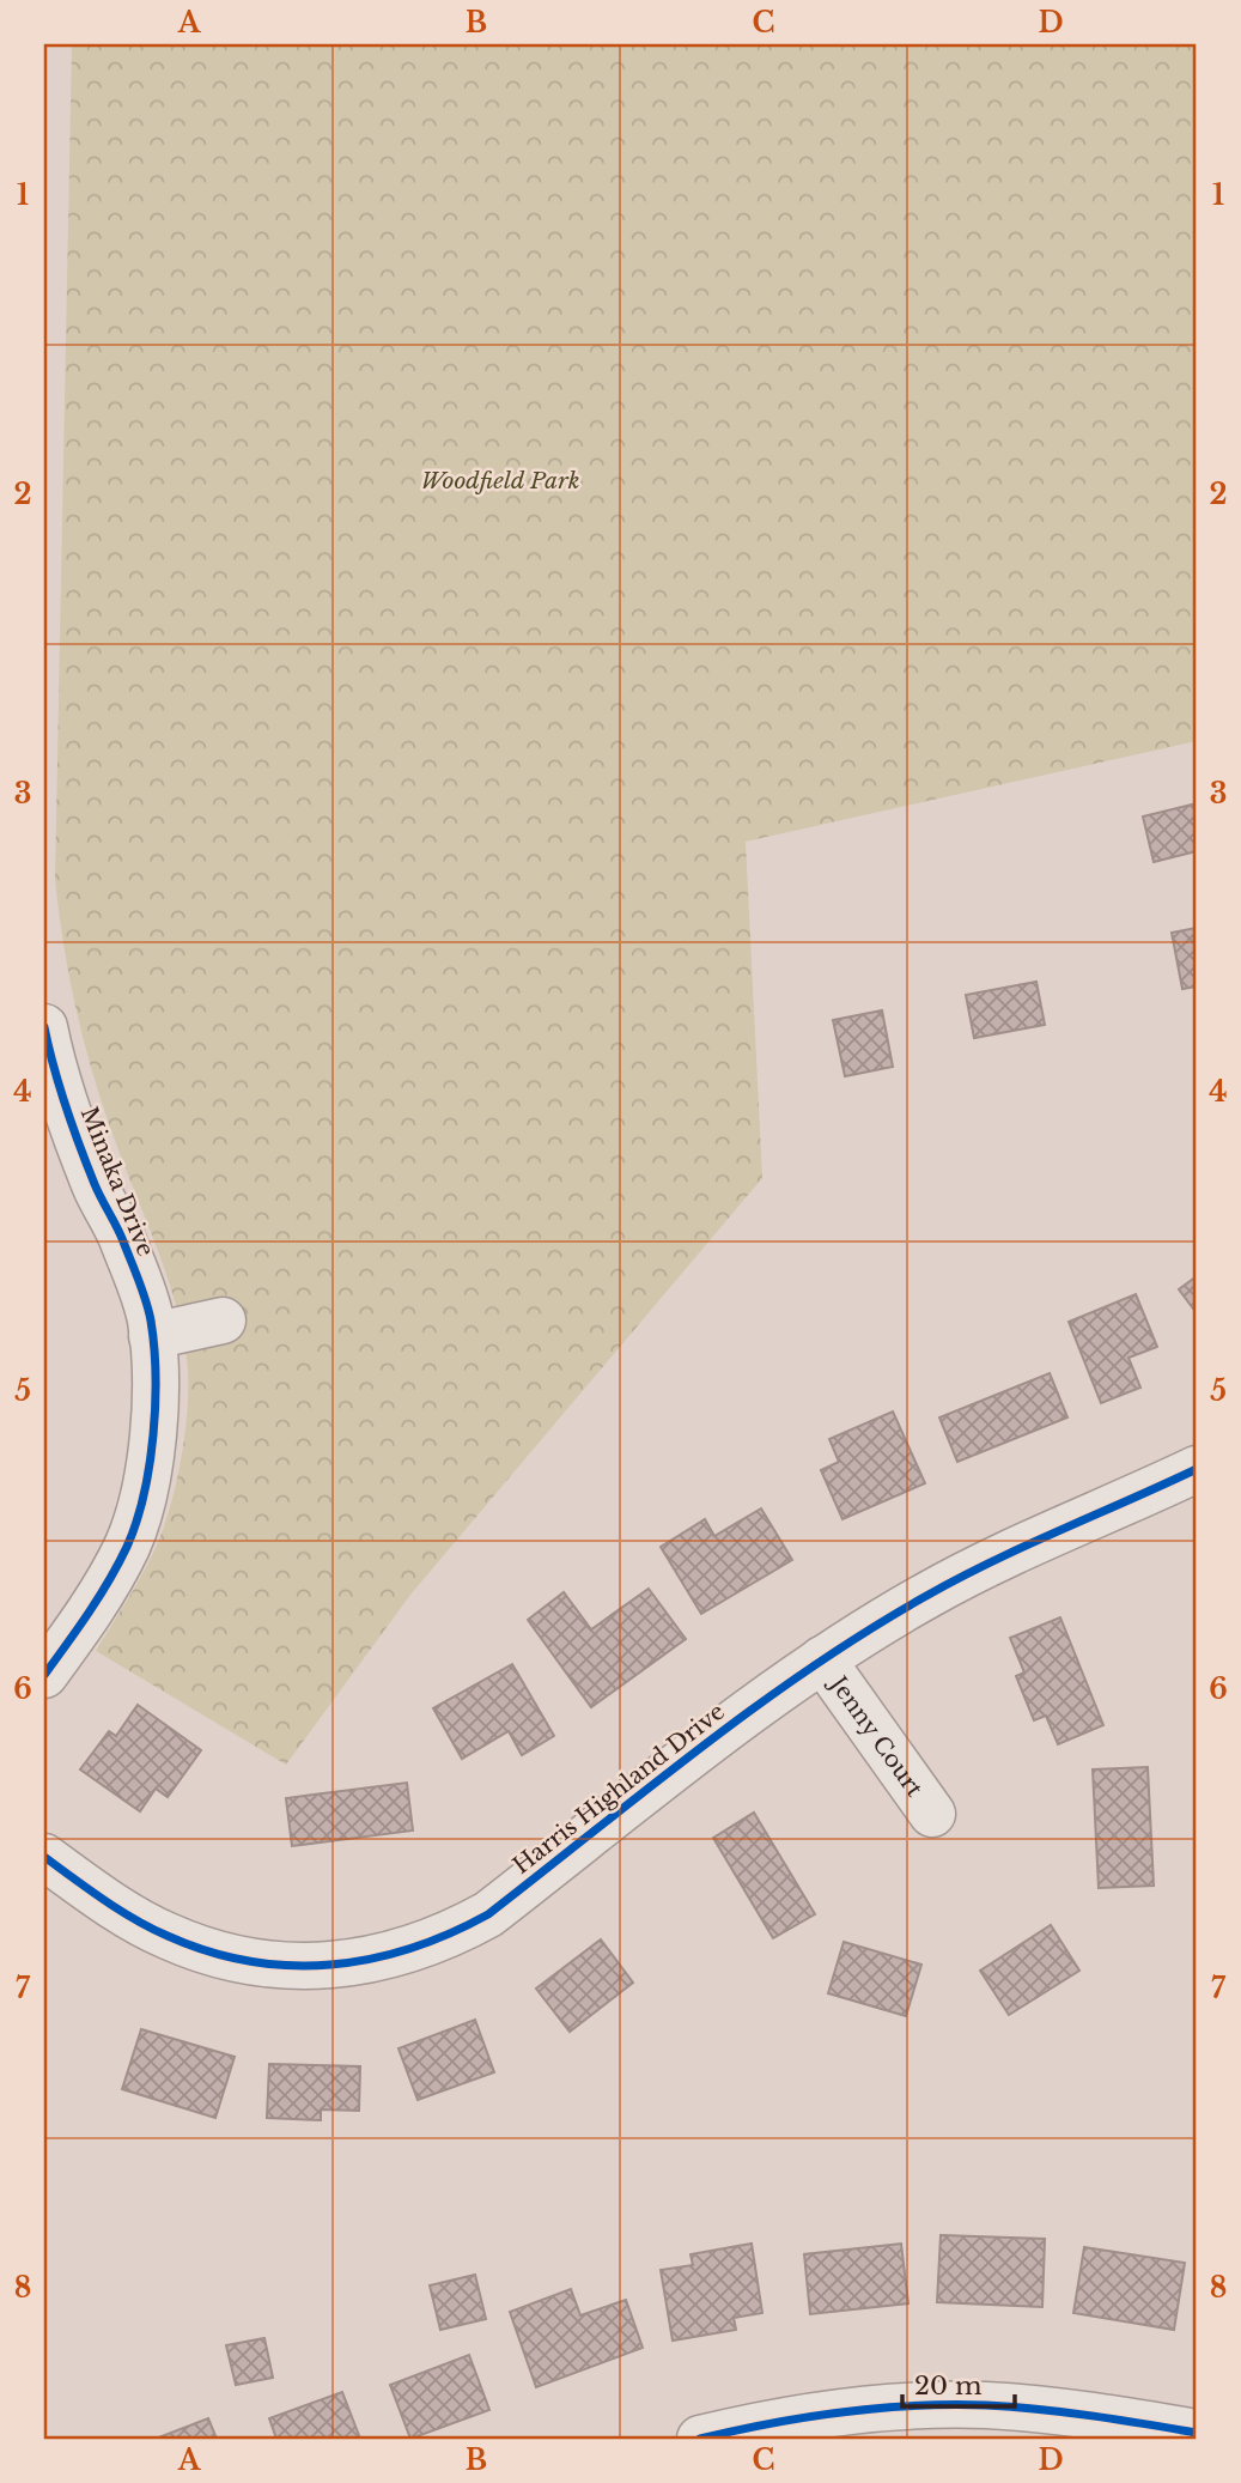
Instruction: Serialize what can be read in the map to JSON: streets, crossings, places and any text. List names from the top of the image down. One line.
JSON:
{"streets":{"street":["Minaka Drive","Jenny Court","Harris Highland Drive"]},"crossings":[["Jenny Court","Harris Highland Drive"]],"parks":["Woodfield Park"],"scale_bar":"20 m","grid":{"columns":["A","B","C","D"],"rows":["1","2","3","4","5","6","7","8"]}}
